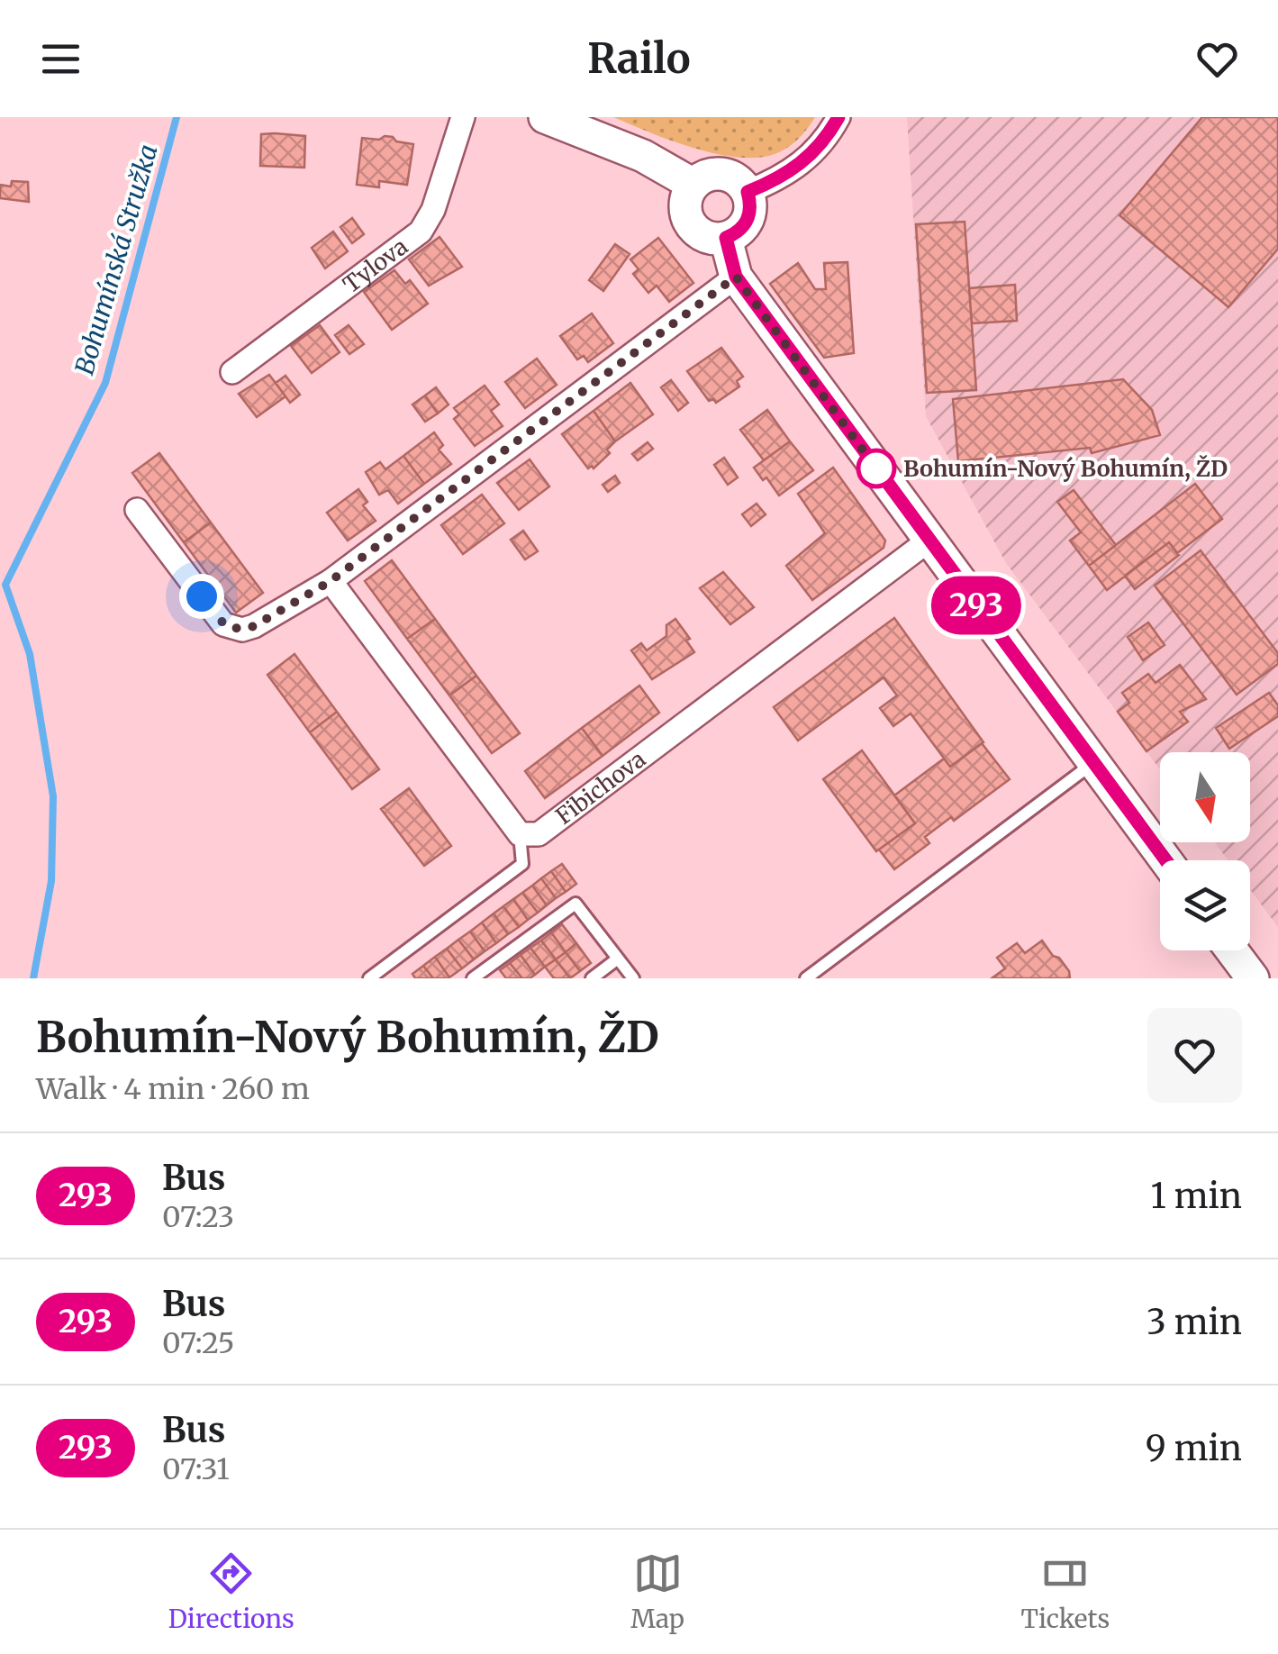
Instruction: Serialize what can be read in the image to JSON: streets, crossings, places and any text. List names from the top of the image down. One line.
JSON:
{"streets":{"street":["Tylova","Fibichova"]},"water":["Bohumínská Stružka"],"places":["Bohumín-Nový Bohumín, ŽD"],"lines":["bus line 293"],"north":"bottom","page":{"header":"Railo","on_map":"293","heading":["Bohumín-Nový Bohumín, ŽD","Walk · 4 min · 260 m"],"list":[{"mark":"293","name":"Bus","note":"07:23","value":"1 min"},{"mark":"293","name":"Bus","note":"07:25","value":"3 min"},{"mark":"293","name":"Bus","note":"07:31","value":"9 min"}],"tabs":["Directions","Map","Tickets"]}}
